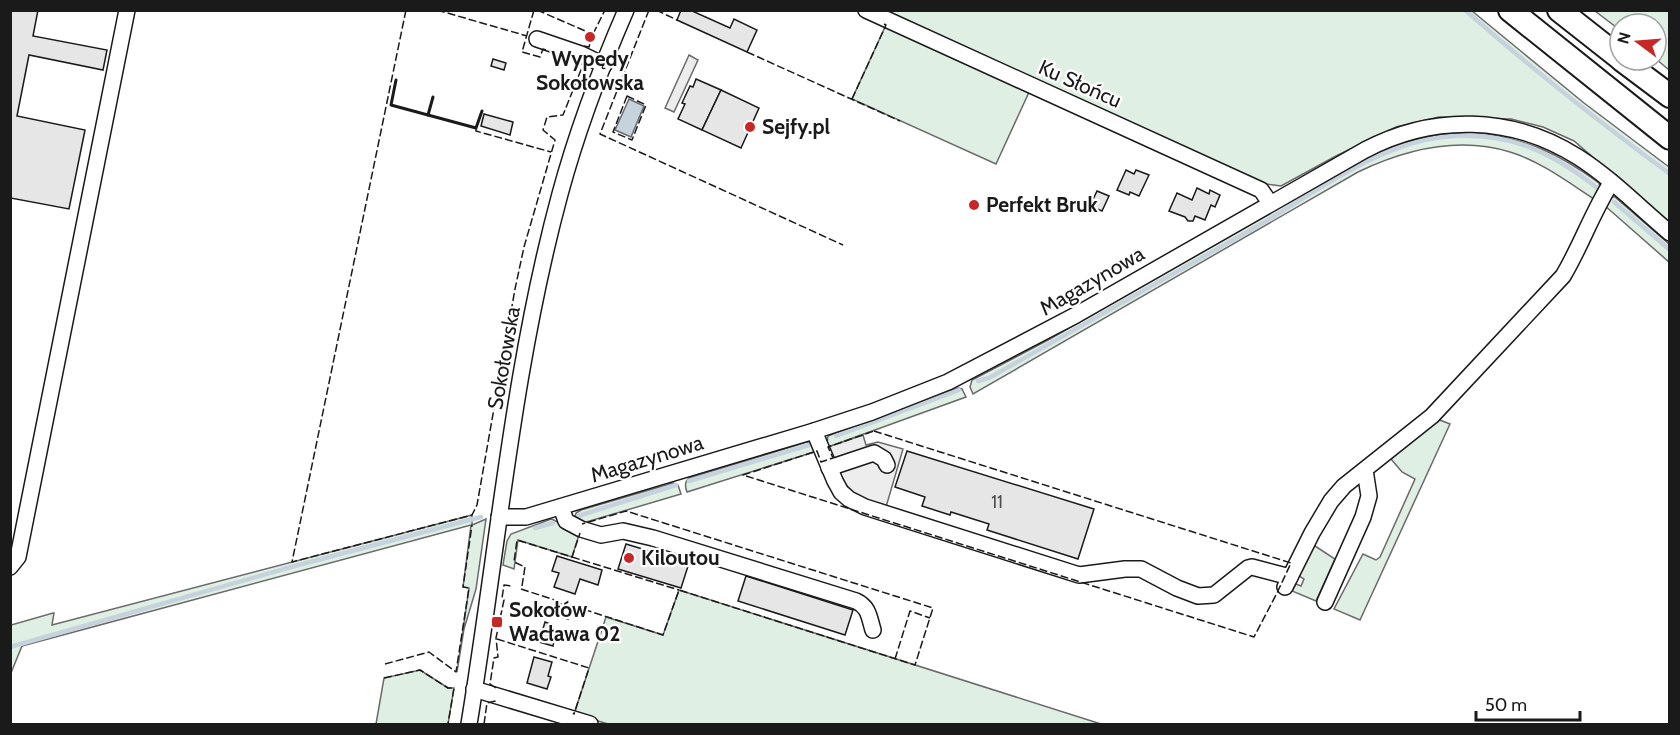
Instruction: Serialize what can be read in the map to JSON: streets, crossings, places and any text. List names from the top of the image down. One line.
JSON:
{"streets":{"street":["Ku Słońcu","Magazynowa","Sokołowska"]},"crossings":[["Ku Słońcu","Magazynowa"],["Magazynowa","Sokołowska"]],"places":{"other":["Wypędy Sokołowska","Sejfy.pl","Perfekt Bruk","Kiloutou"],"transit":["Sokołów Wacława 02"]},"house_numbers":["11"],"scale_bar":"50 m","north":"left"}
